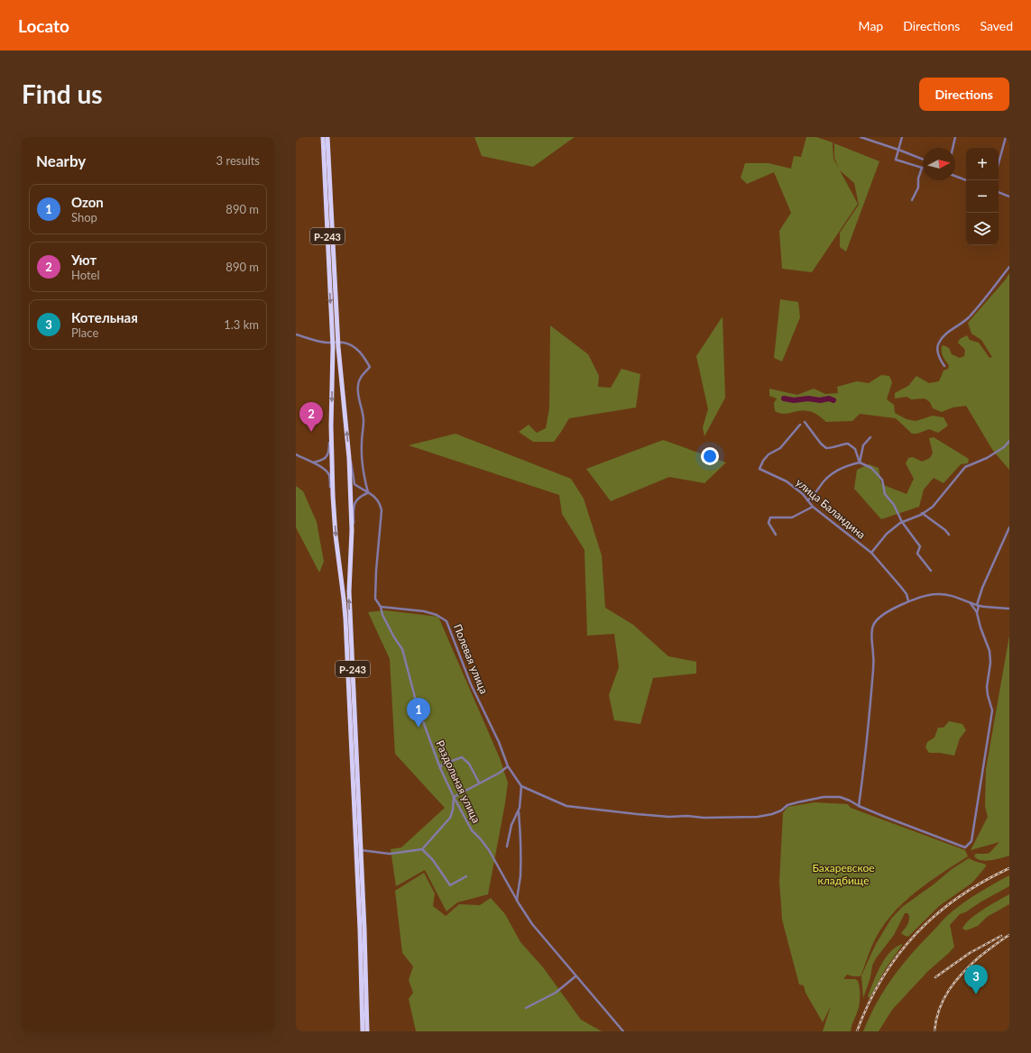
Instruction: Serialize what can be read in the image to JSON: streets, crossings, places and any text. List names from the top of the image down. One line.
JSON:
{"streets":{"highway":["Р-243"],"street":["улица Баландина","Полевая улица","Раздольная улица"]},"crossings":[["Р-243","Раздольная улица"],["Полевая улица","Раздольная улица"]],"parks":["Бахаревское кладбище"],"north":"right","page":{"header":"Locato","nav":["Map","Directions","Saved"],"buttons":"Directions","title":"Find us","heading":["Nearby","3 results"],"map_buttons":["+","−"],"list":[{"mark":"1","name":"Ozon","note":"Shop","value":"890 m"},{"mark":"2","name":"Уют","note":"Hotel","value":"890 m"},{"mark":"3","name":"Котельная","note":"Place","value":"1.3 km"}],"pins":["2","1","3"]}}
